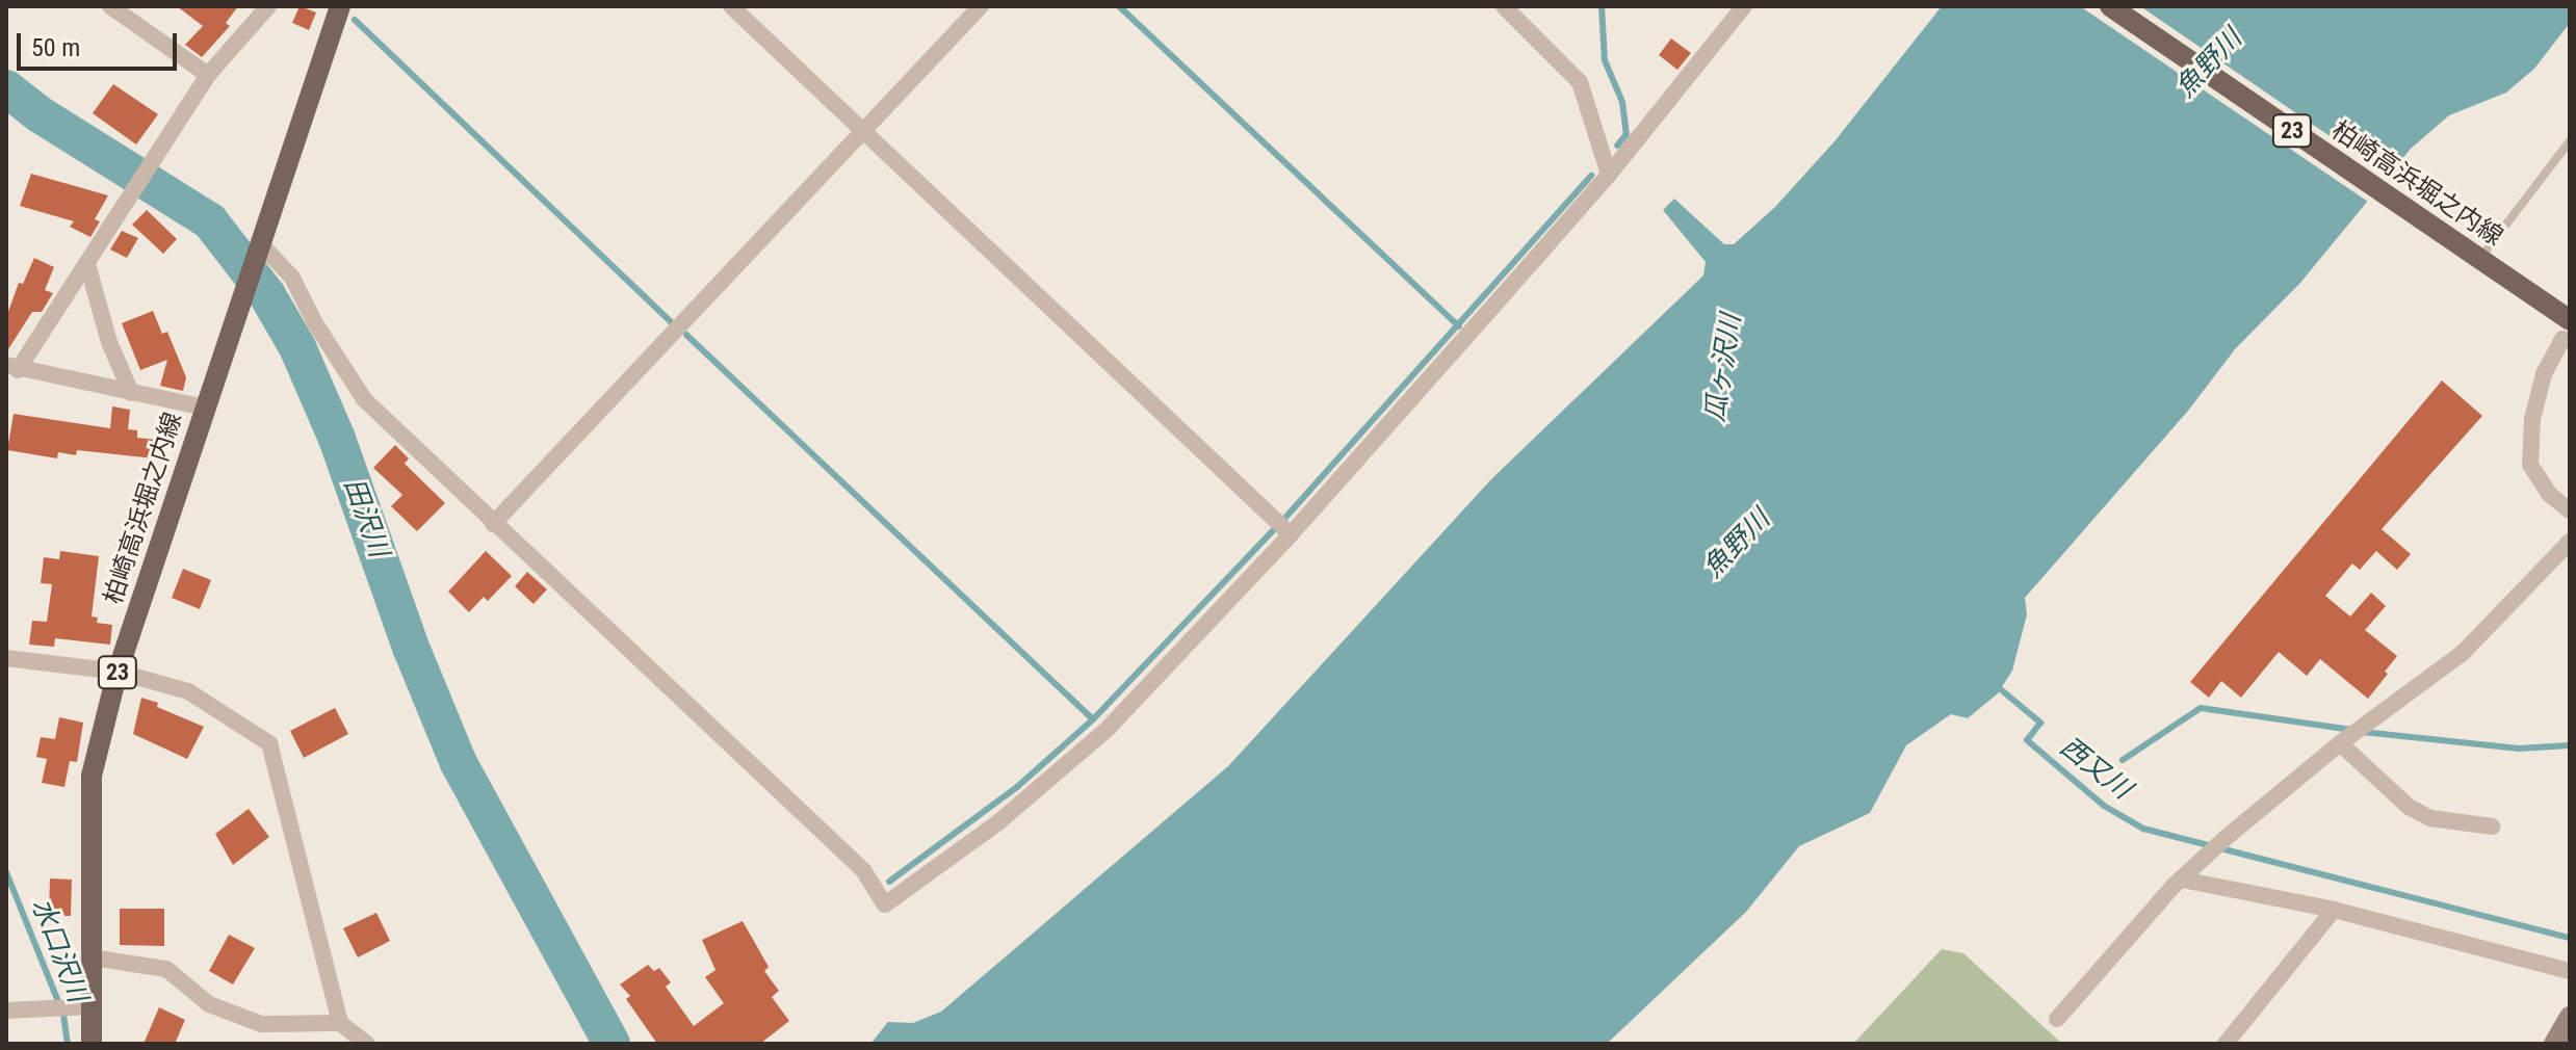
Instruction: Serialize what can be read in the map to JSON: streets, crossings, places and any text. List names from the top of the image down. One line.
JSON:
{"streets":{"main road":["23","柏崎高浜堀之内線"]},"water":["魚野川","瓜ヶ沢川","田沢川","西又川","水口沢川"],"scale_bar":"50 m"}
